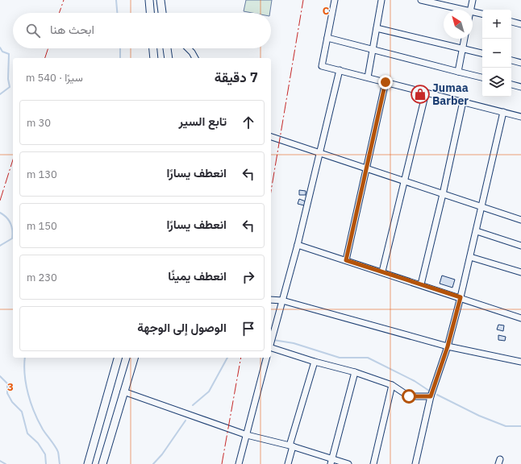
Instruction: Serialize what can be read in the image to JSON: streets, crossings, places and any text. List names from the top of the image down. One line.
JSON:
{"places":{"shop":["Jumaa Barber"]},"north":"top left","page":{"map_buttons":["+","−"],"search":"ابحث هنا","heading":["7 دقيقة","سيرًا · 540 m"],"list":[["تابع السير","30 m"],["انعطف يسارًا","130 m"],["انعطف يسارًا","150 m"],["انعطف يمينًا","230 m"],"الوصول إلى الوجهة"]},"grid":{"columns":["C"],"rows":["3"]}}
